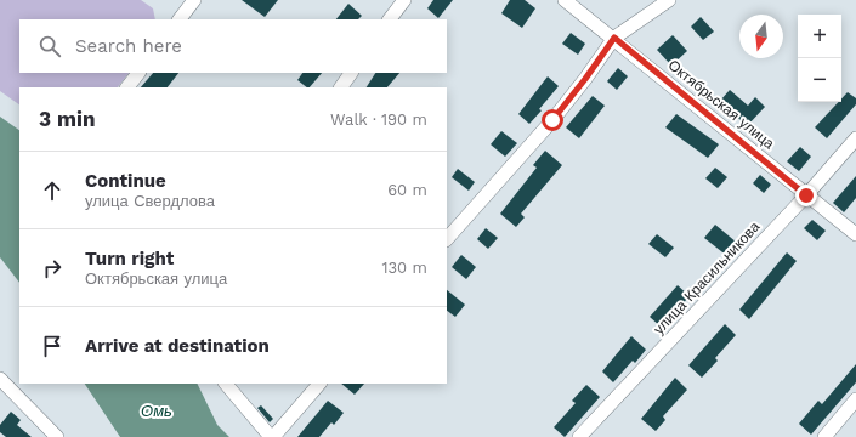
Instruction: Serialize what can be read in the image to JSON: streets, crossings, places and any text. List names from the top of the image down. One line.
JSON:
{"streets":{"street":["Октябрьская улица","улица Красильникова"]},"crossings":[["Октябрьская улица","улица Красильникова"]],"water":["Омь"],"north":"bottom","page":{"map_buttons":["+","−"],"search":"Search here","heading":["3 min","Walk · 190 m"],"list":[["Continue","улица Свердлова","60 m"],["Turn right","Октябрьская улица","130 m"],"Arrive at destination"]}}
